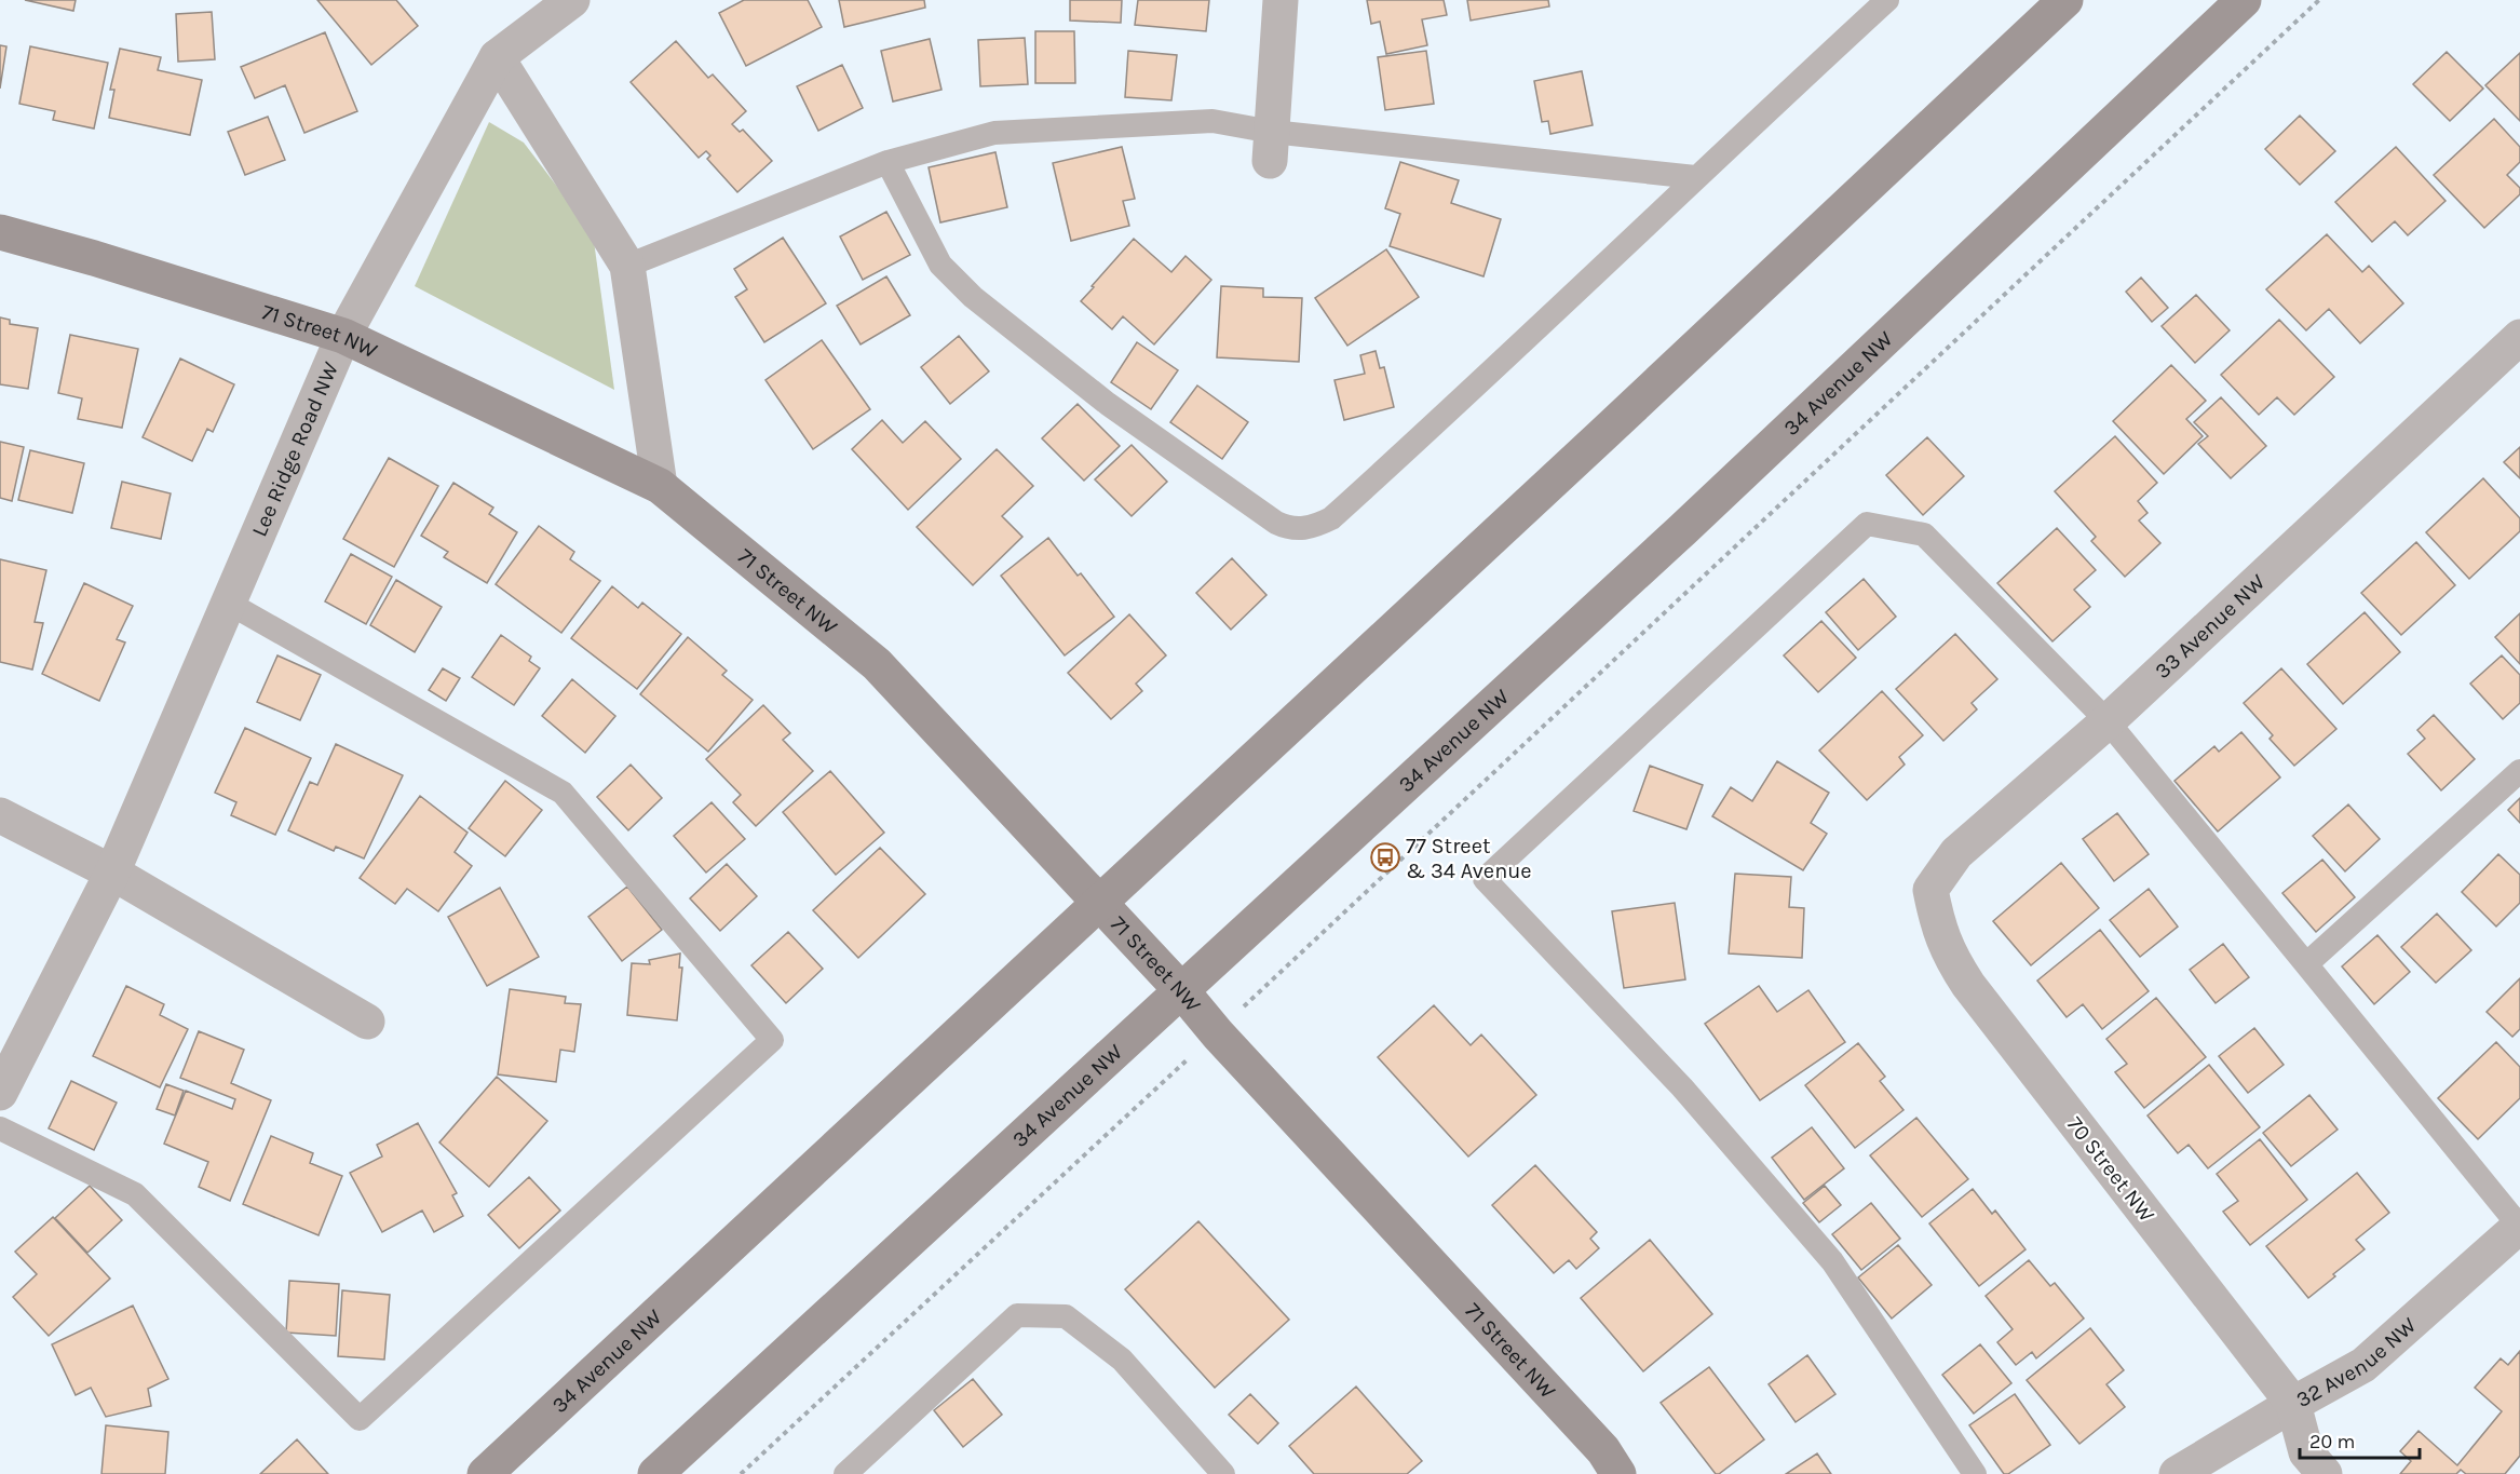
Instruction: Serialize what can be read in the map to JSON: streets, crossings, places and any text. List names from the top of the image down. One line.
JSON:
{"streets":{"main road":["71 Street NW","34 Avenue NW"],"street":["Lee Ridge Road NW","33 Avenue NW","70 Street NW","32 Avenue NW"]},"crossings":[["71 Street NW","34 Avenue NW"],["71 Street NW","Lee Ridge Road NW"],["33 Avenue NW","70 Street NW"],["70 Street NW","32 Avenue NW"]],"places":{"bus stop":["77 Street & 34 Avenue"]},"scale_bar":"20 m"}
